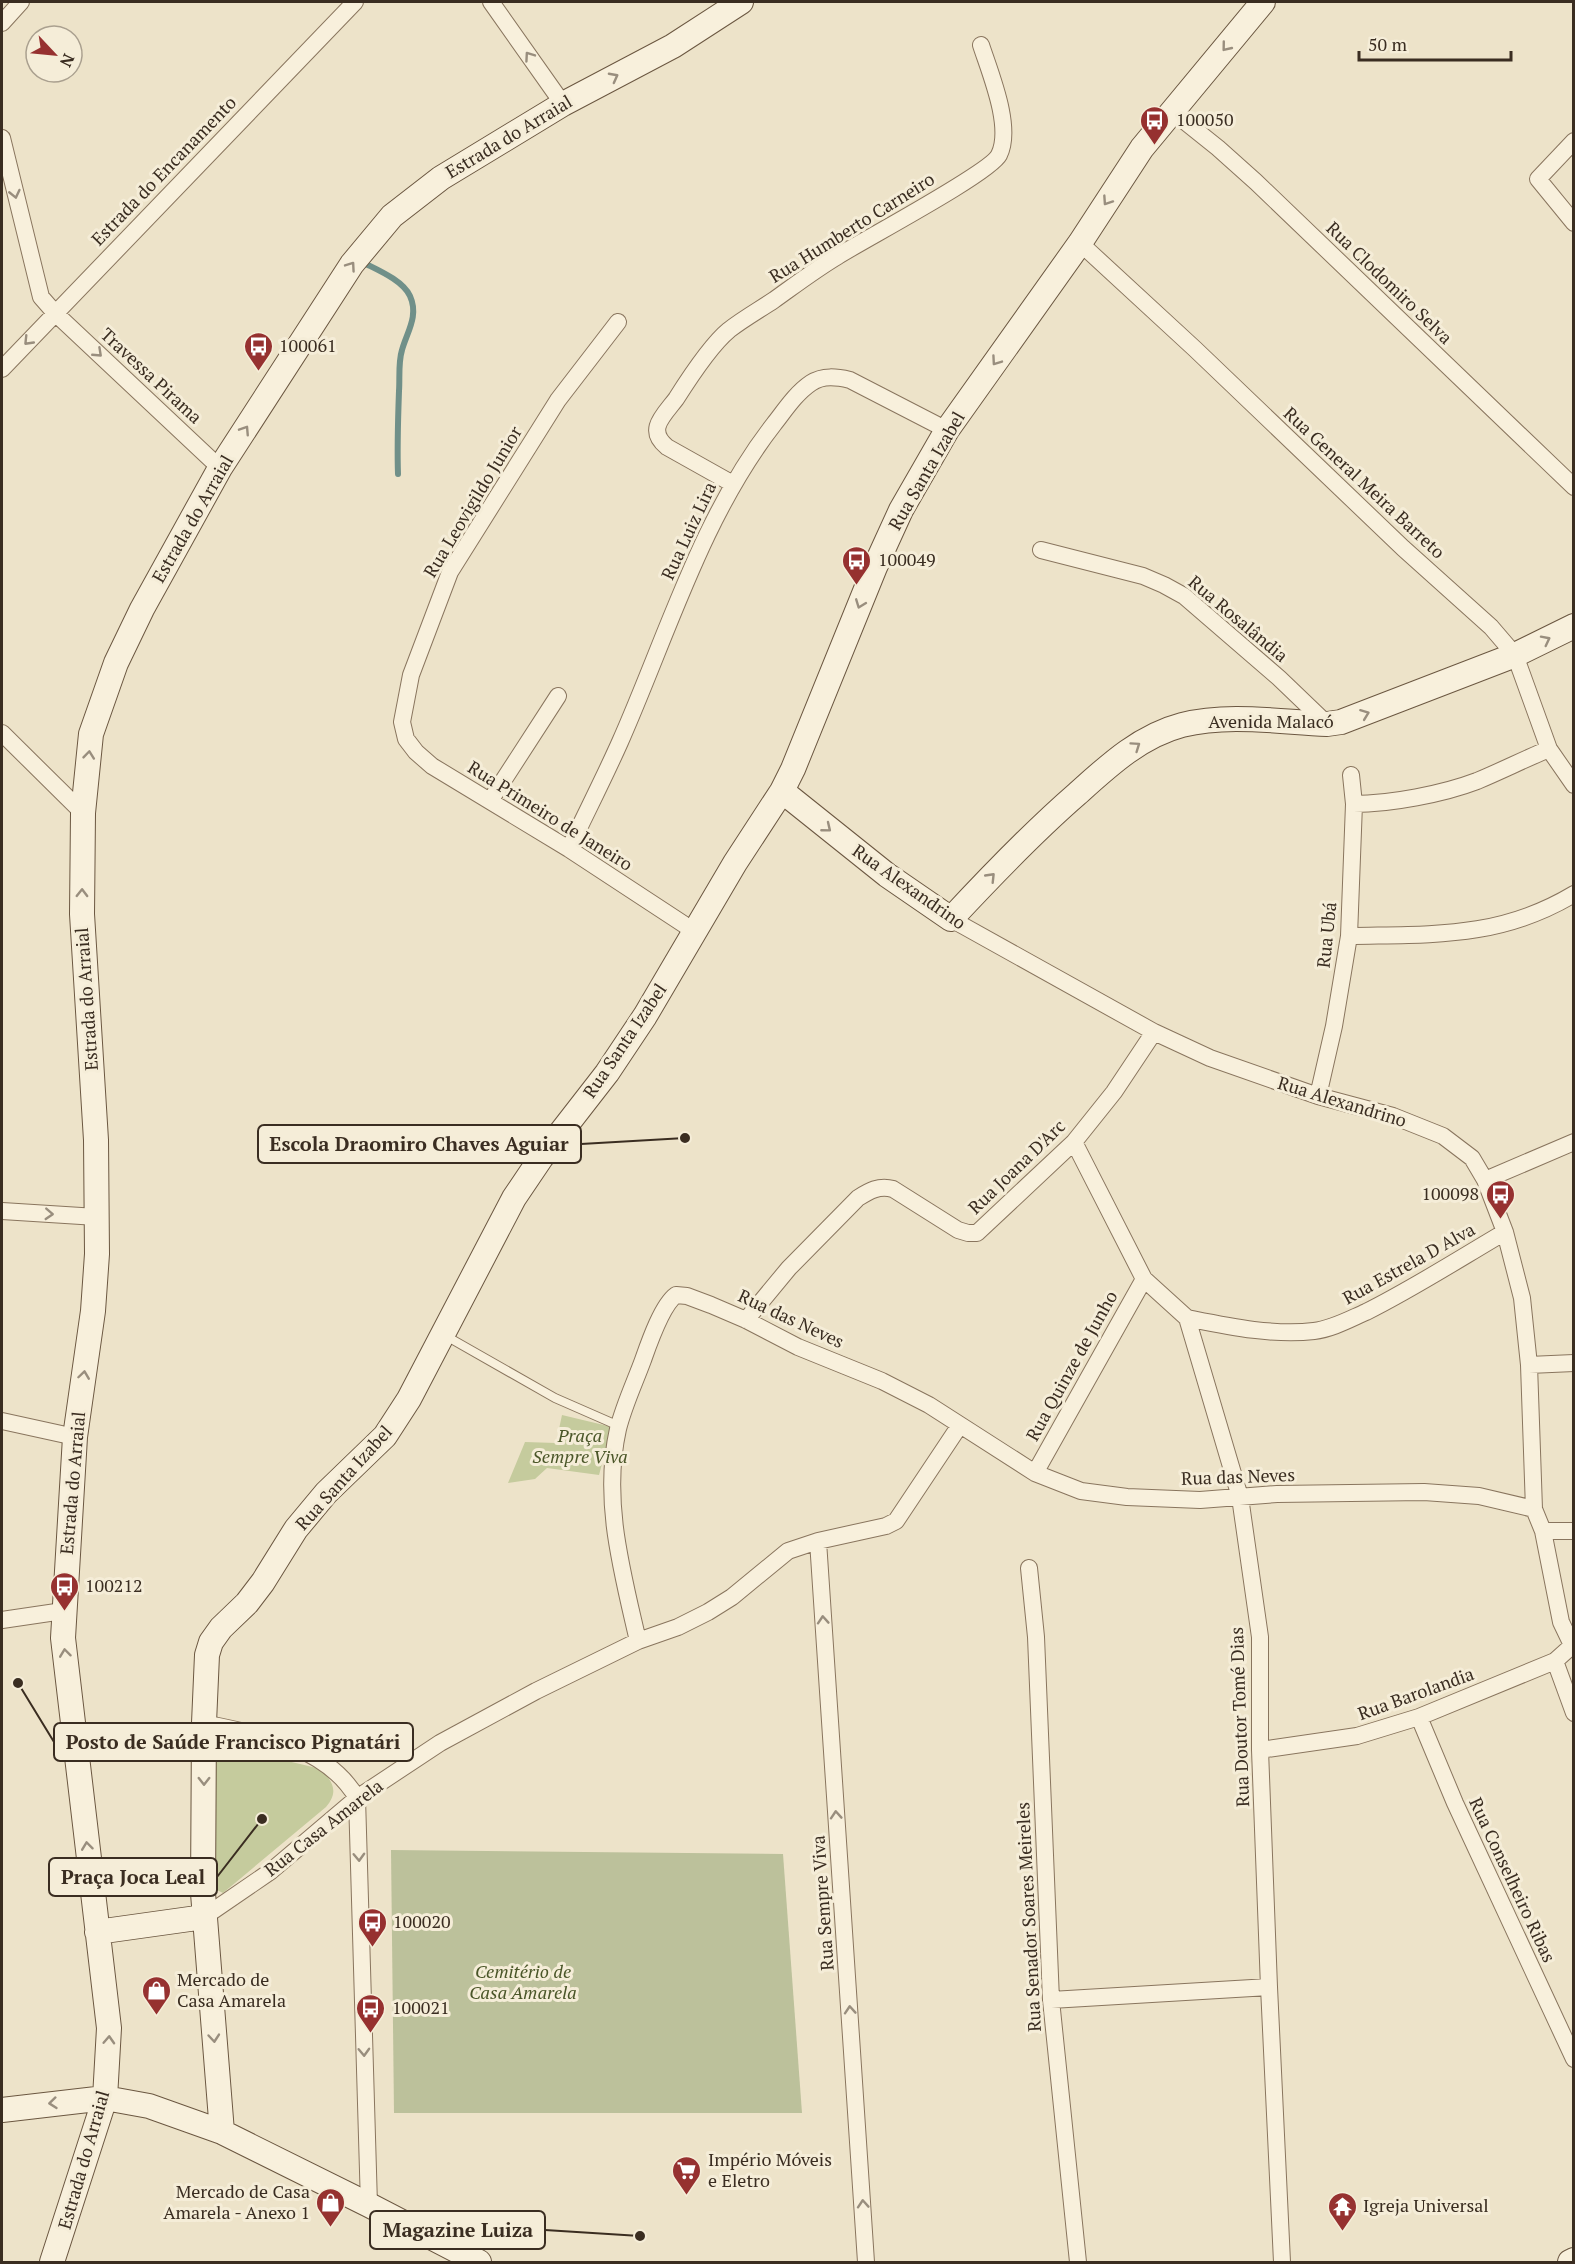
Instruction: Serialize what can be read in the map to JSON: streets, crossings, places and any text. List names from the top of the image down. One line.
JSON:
{"streets":{"street":["Estrada do Arraial","Estrada do Encanamento","Rua Humberto Carneiro","Rua Clodomiro Selva","Travessa Pirama","Rua Santa Izabel","Rua General Meira Barreto","Rua Leovigildo Junior","Rua Luiz Lira","Rua Rosalândia","Avenida Malacó","Rua Primeiro de Janeiro","Rua Alexandrino","Rua Ubá","Rua Joana D'Arc","Rua Estrela D Alva","Rua das Neves","Rua Quinze de Junho","Rua Barolandia","Rua Doutor Tomé Dias","Rua Casa Amarela","Rua Conselheiro Ribas","Rua Sempre Viva","Rua Senador Soares Meireles"]},"crossings":[["Estrada do Arraial","Travessa Pirama"],["Estrada do Arraial","Rua Casa Amarela"],["Estrada do Encanamento","Travessa Pirama"],["Rua Humberto Carneiro","Rua Luiz Lira"],["Rua Clodomiro Selva","Rua Santa Izabel"],["Rua Santa Izabel","Rua General Meira Barreto"],["Rua Santa Izabel","Rua Luiz Lira"],["Rua Santa Izabel","Rua Primeiro de Janeiro"],["Rua Santa Izabel","Rua Alexandrino"],["Rua Santa Izabel","Rua Casa Amarela"],["Rua General Meira Barreto","Avenida Malacó"],["Rua Leovigildo Junior","Rua Primeiro de Janeiro"],["Rua Luiz Lira","Rua Primeiro de Janeiro"],["Rua Rosalândia","Avenida Malacó"],["Avenida Malacó","Rua Alexandrino"],["Rua Alexandrino","Rua Ubá"],["Rua Alexandrino","Rua Joana D'Arc"],["Rua Alexandrino","Rua Estrela D Alva"],["Rua Alexandrino","Rua das Neves"],["Rua Alexandrino","Rua Barolandia"],["Rua Joana D'Arc","Rua das Neves"],["Rua Estrela D Alva","Rua Doutor Tomé Dias"],["Rua das Neves","Rua Quinze de Junho"],["Rua das Neves","Rua Doutor Tomé Dias"],["Rua Barolandia","Rua Doutor Tomé Dias"],["Rua Barolandia","Rua Conselheiro Ribas"],["Rua Casa Amarela","Rua Sempre Viva"]],"one_way":["Estrada do Arraial","Travessa Pirama","Rua Santa Izabel","Avenida Malacó","Rua Sempre Viva"],"parks":["Praça Sempre Viva","Cemitério de Casa Amarela"],"places":{"bus stop":["100050","100061","100049","100098","100212","100020","100021"],"other":["Escola Draomiro Chaves Aguiar","Posto de Saúde Francisco Pignatári","Praça Joca Leal","Magazine Luiza"],"shop":["Mercado de Casa Amarela","Mercado de Casa Amarela - Anexo 1"],"supermarket":["Império Móveis e Eletro"],"temple":["Igreja Universal"]},"scale_bar":"50 m","north":"bottom right"}
